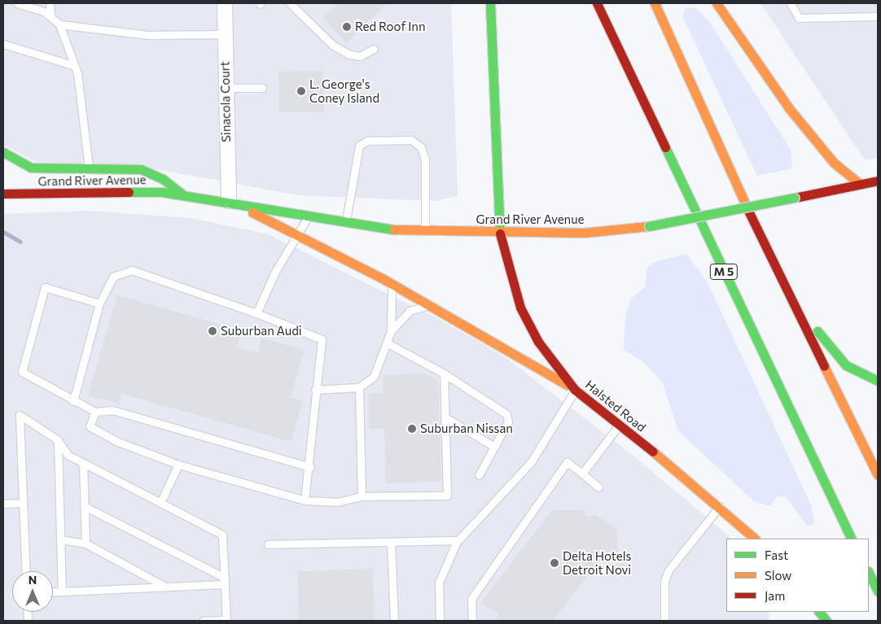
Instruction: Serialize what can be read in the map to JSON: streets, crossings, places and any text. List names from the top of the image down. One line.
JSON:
{"streets":{"main road":["Grand River Avenue","M 5","Halsted Road"],"street":["Sinacola Court"]},"crossings":[["Sinacola Court","Grand River Avenue"],["Grand River Avenue","Halsted Road"]],"places":["Red Roof Inn","L. George's Coney Island","Suburban Audi","Suburban Nissan","Delta Hotels Detroit Novi"],"legend":["Fast","Slow","Jam"],"north":"top"}
